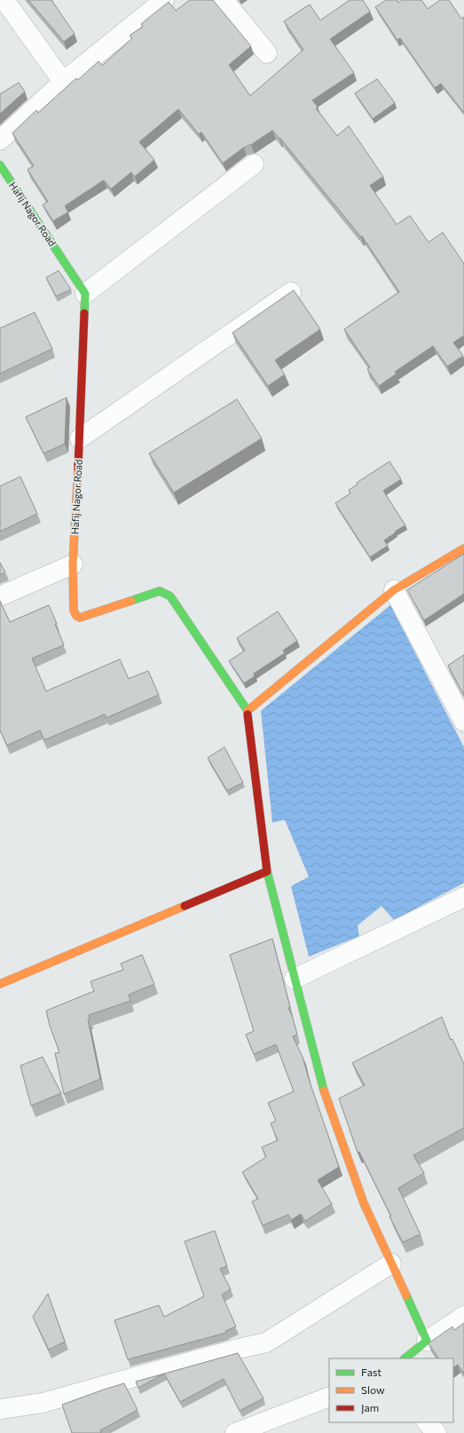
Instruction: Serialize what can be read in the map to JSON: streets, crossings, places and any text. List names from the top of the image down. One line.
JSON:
{"streets":{"street":["Hafij Nagor Road"]},"legend":["Fast","Slow","Jam"]}
